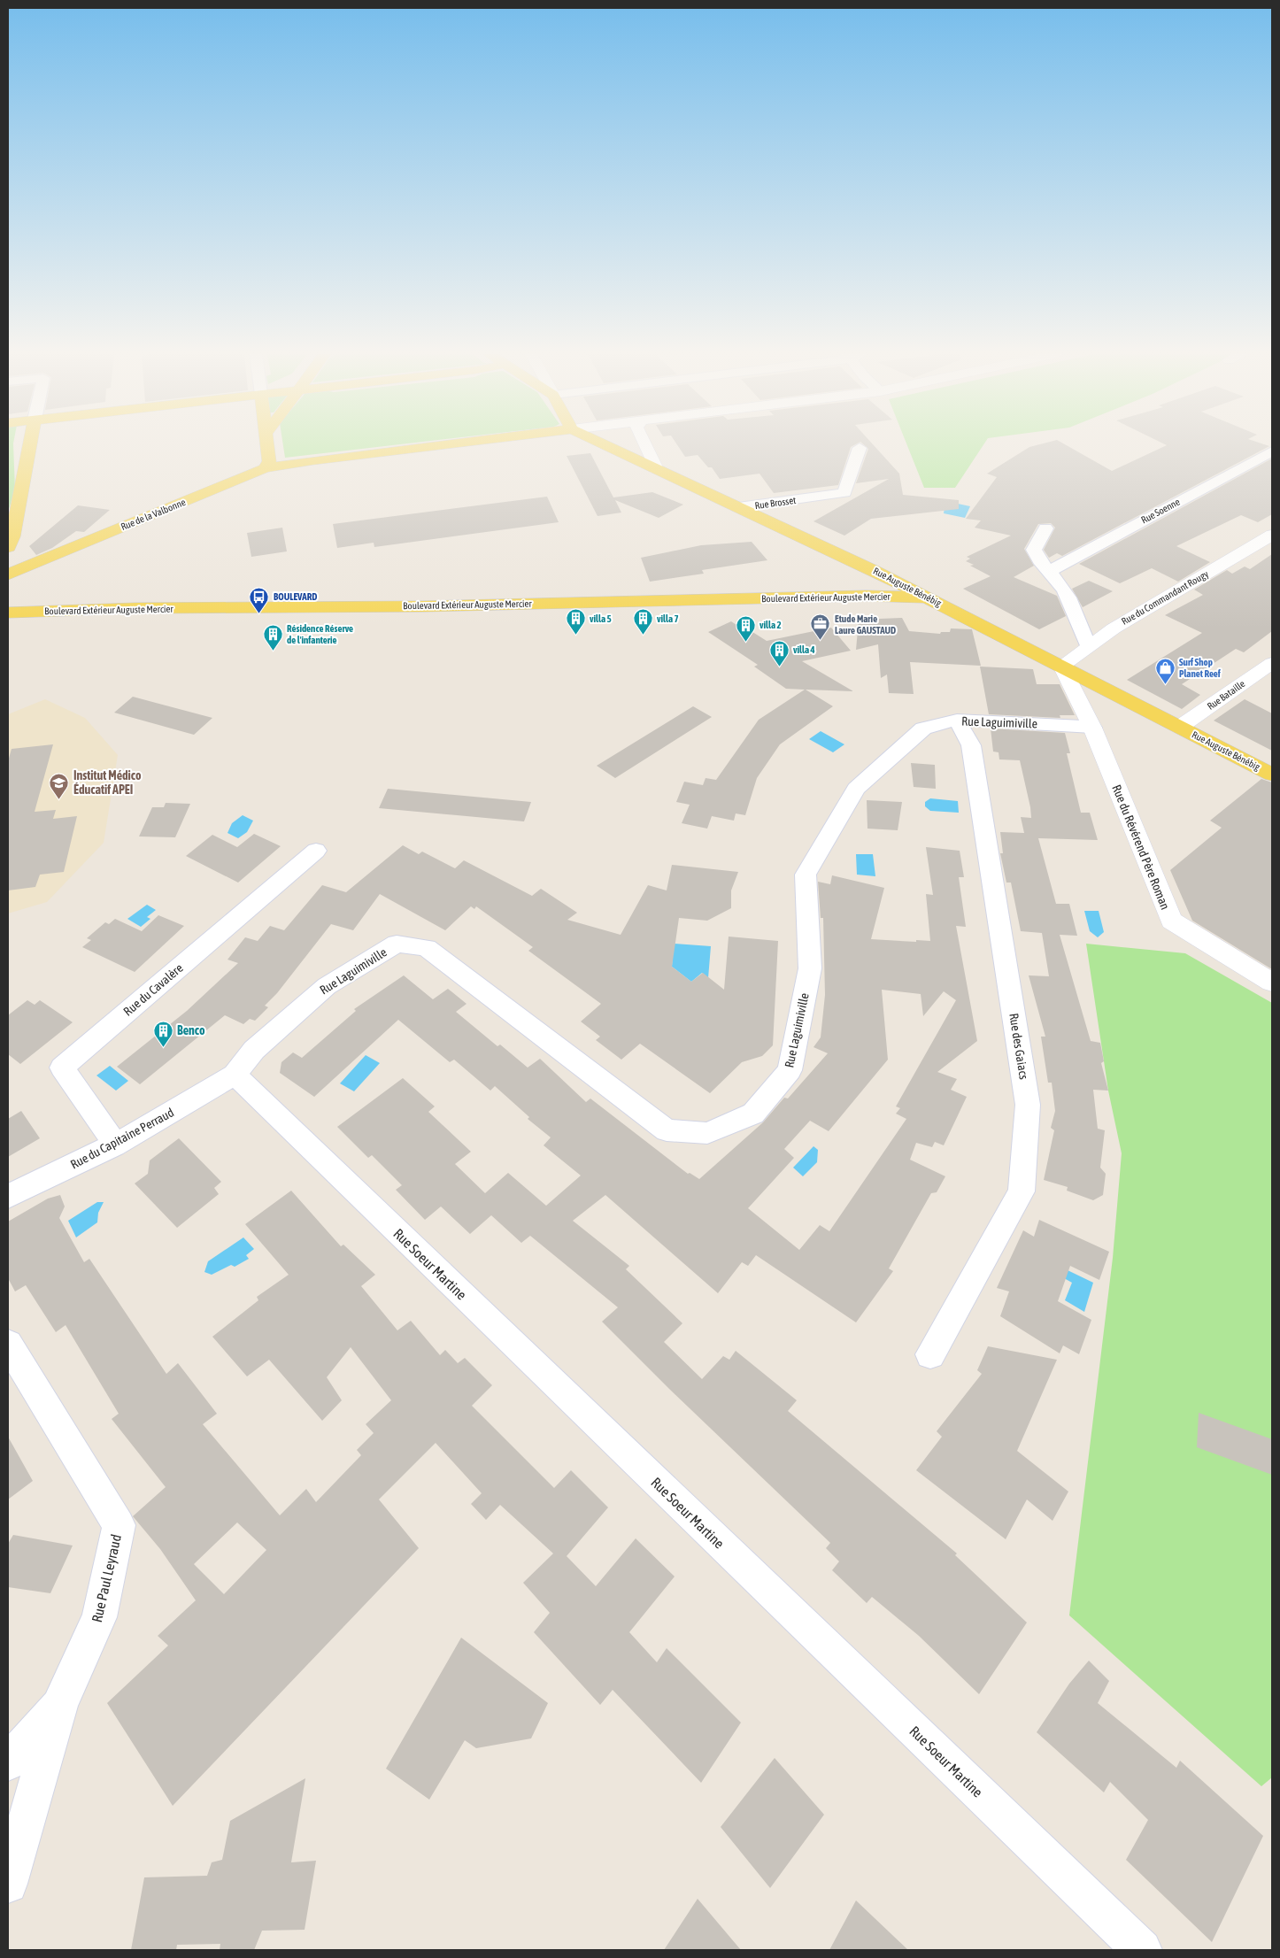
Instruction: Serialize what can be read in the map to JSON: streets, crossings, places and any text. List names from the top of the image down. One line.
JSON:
{"streets":{"main road":["Rue de la Valbonne","Rue Auguste Bénébig","Boulevard Extérieur Auguste Mercier"],"street":["Rue Brosset","Rue Soenne","Rue du Commandant Rougy","Rue Bataille","Rue Laguimiville","Rue du Révérend Père Roman","Rue du Cavalère","Rue des Gaiacs","Rue du Capitaine Perraud","Rue Soeur Martine","Rue Paul Leyraud"]},"crossings":[["Rue Brosset","Rue Auguste Bénébig"],["Rue Auguste Bénébig","Boulevard Extérieur Auguste Mercier"],["Rue Auguste Bénébig","Rue du Commandant Rougy"],["Rue Auguste Bénébig","Rue Bataille"],["Rue Auguste Bénébig","Rue du Révérend Père Roman"],["Rue du Commandant Rougy","Rue du Révérend Père Roman"],["Rue Laguimiville","Rue du Révérend Père Roman"],["Rue Laguimiville","Rue des Gaiacs"],["Rue Laguimiville","Rue du Capitaine Perraud"],["Rue Laguimiville","Rue Soeur Martine"],["Rue du Cavalère","Rue du Capitaine Perraud"],["Rue du Capitaine Perraud","Rue Soeur Martine"]],"places":{"bus stop":["BOULEVARD"],"building":["villa 5","villa 7","villa 2","Résidence Réserve de l'infanterie","villa 4","Benco"],"office":["Etude Marie Laure GAUSTAUD"],"shop":["Surf Shop Planet Reef"],"school or university":["Institut Médico Éducatif APEI"]}}
